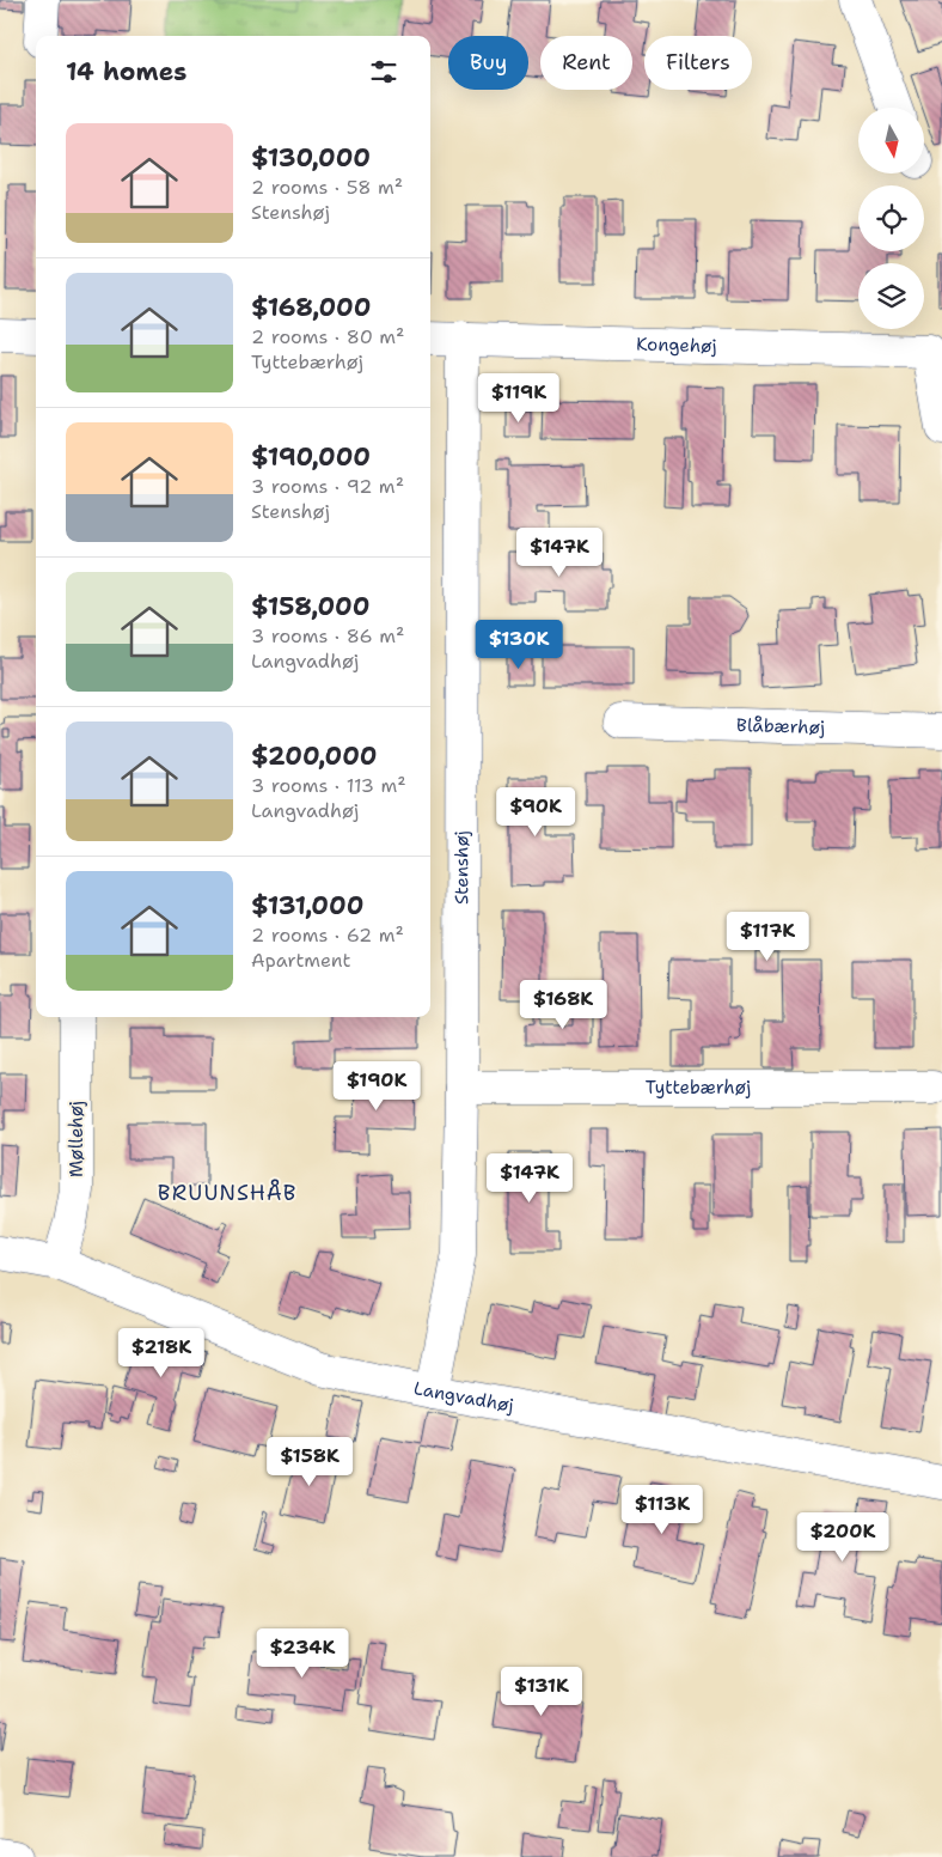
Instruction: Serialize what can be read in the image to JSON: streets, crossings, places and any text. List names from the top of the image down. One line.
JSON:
{"streets":{"street":["Kongehøj","Blåbærhøj","Stenshøj","Tyttebærhøj","Møllehøj","Langvadhøj"]},"crossings":[["Kongehøj","Stenshøj"],["Stenshøj","Tyttebærhøj"],["Stenshøj","Langvadhøj"],["Møllehøj","Langvadhøj"]],"districts":["BRUUNSHÅB"],"north":"bottom","page":{"chip":["Buy","Rent","Filters"],"heading":"14 homes","list":[{"name":"$130,000","note":"2 rooms · 58 m² · Stenshøj"},{"name":"$168,000","note":"2 rooms · 80 m² · Tyttebærhøj"},{"name":"$190,000","note":"3 rooms · 92 m² · Stenshøj"},{"name":"$158,000","note":"3 rooms · 86 m² · Langvadhøj"},{"name":"$200,000","note":"3 rooms · 113 m² · Langvadhøj"},{"name":"$131,000","note":"2 rooms · 62 m² · Apartment"}],"price":["$119K","$147K","$130K","$90K","$117K","$168K","$190K","$147K","$218K","$158K","$113K","$200K","$234K","$131K"]}}
